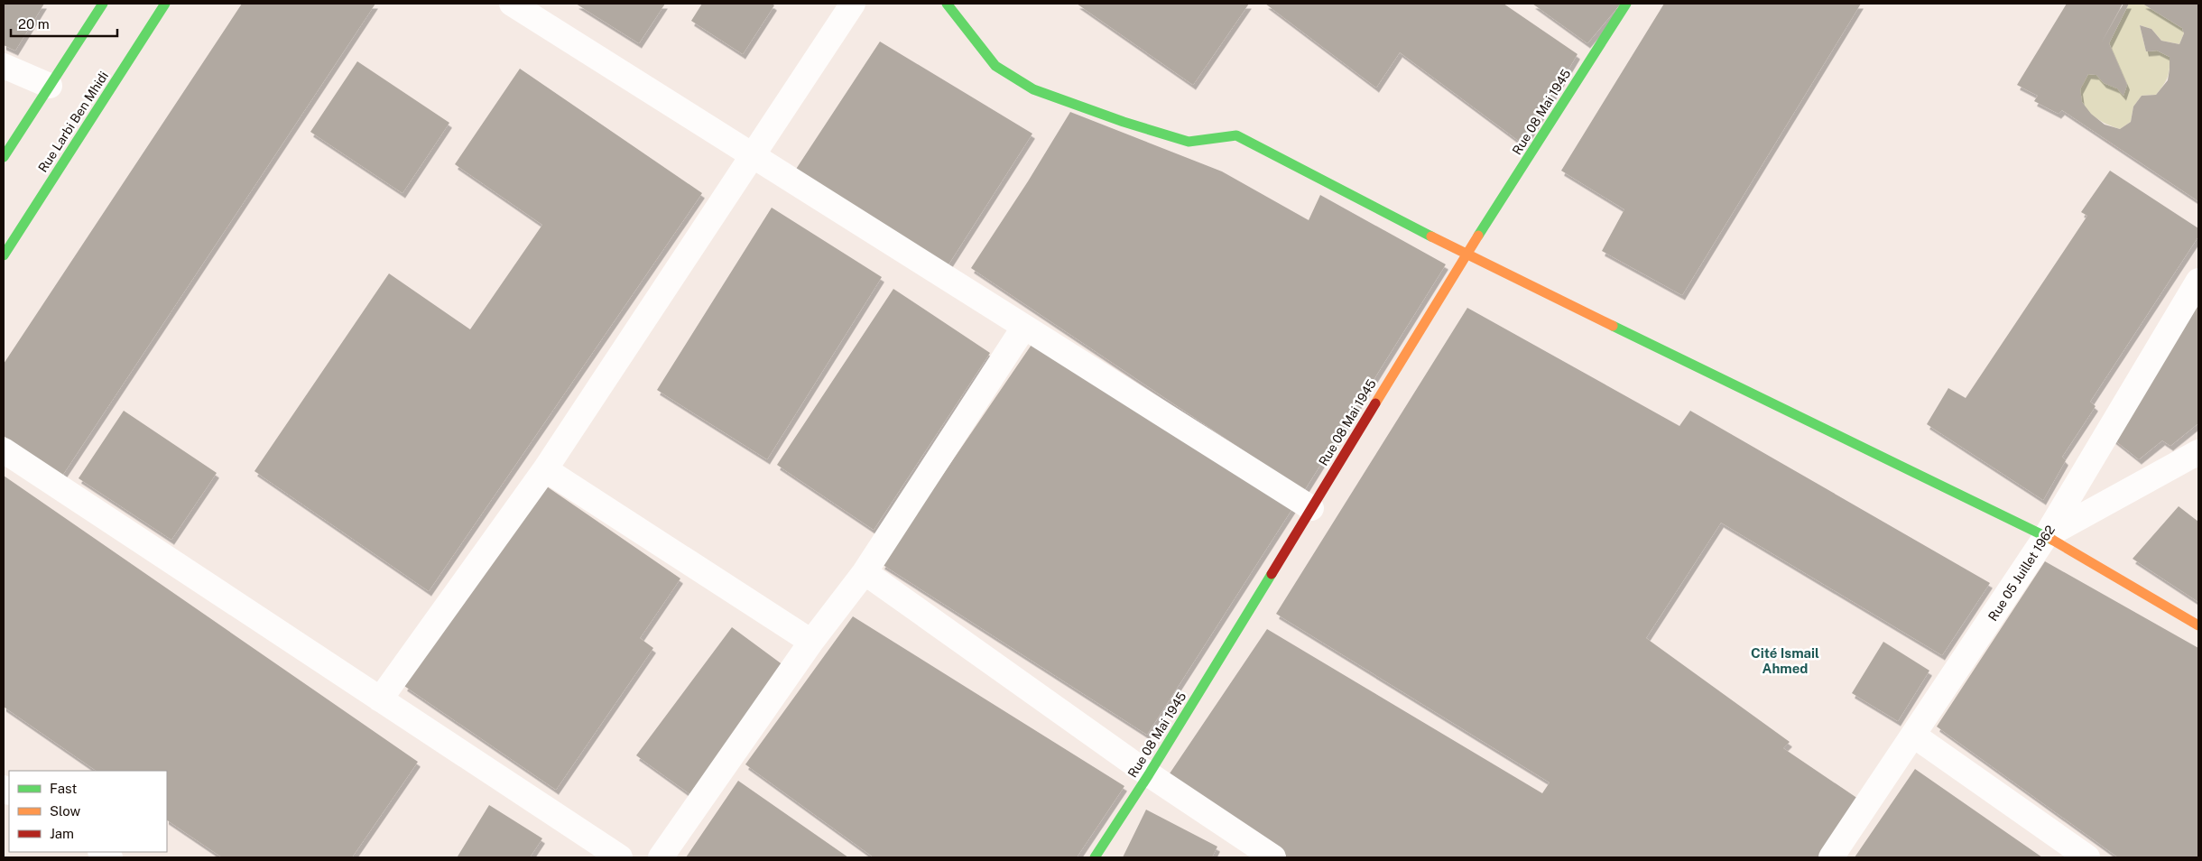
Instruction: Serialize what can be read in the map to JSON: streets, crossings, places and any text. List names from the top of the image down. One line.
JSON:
{"streets":{"street":["Rue 08 Mai 1945","Rue Larbi Ben Mhidi","Rue 05 Juillet 1962"]},"districts":["Cité Ismail Ahmed"],"legend":["Fast","Slow","Jam"],"scale_bar":"20 m"}
